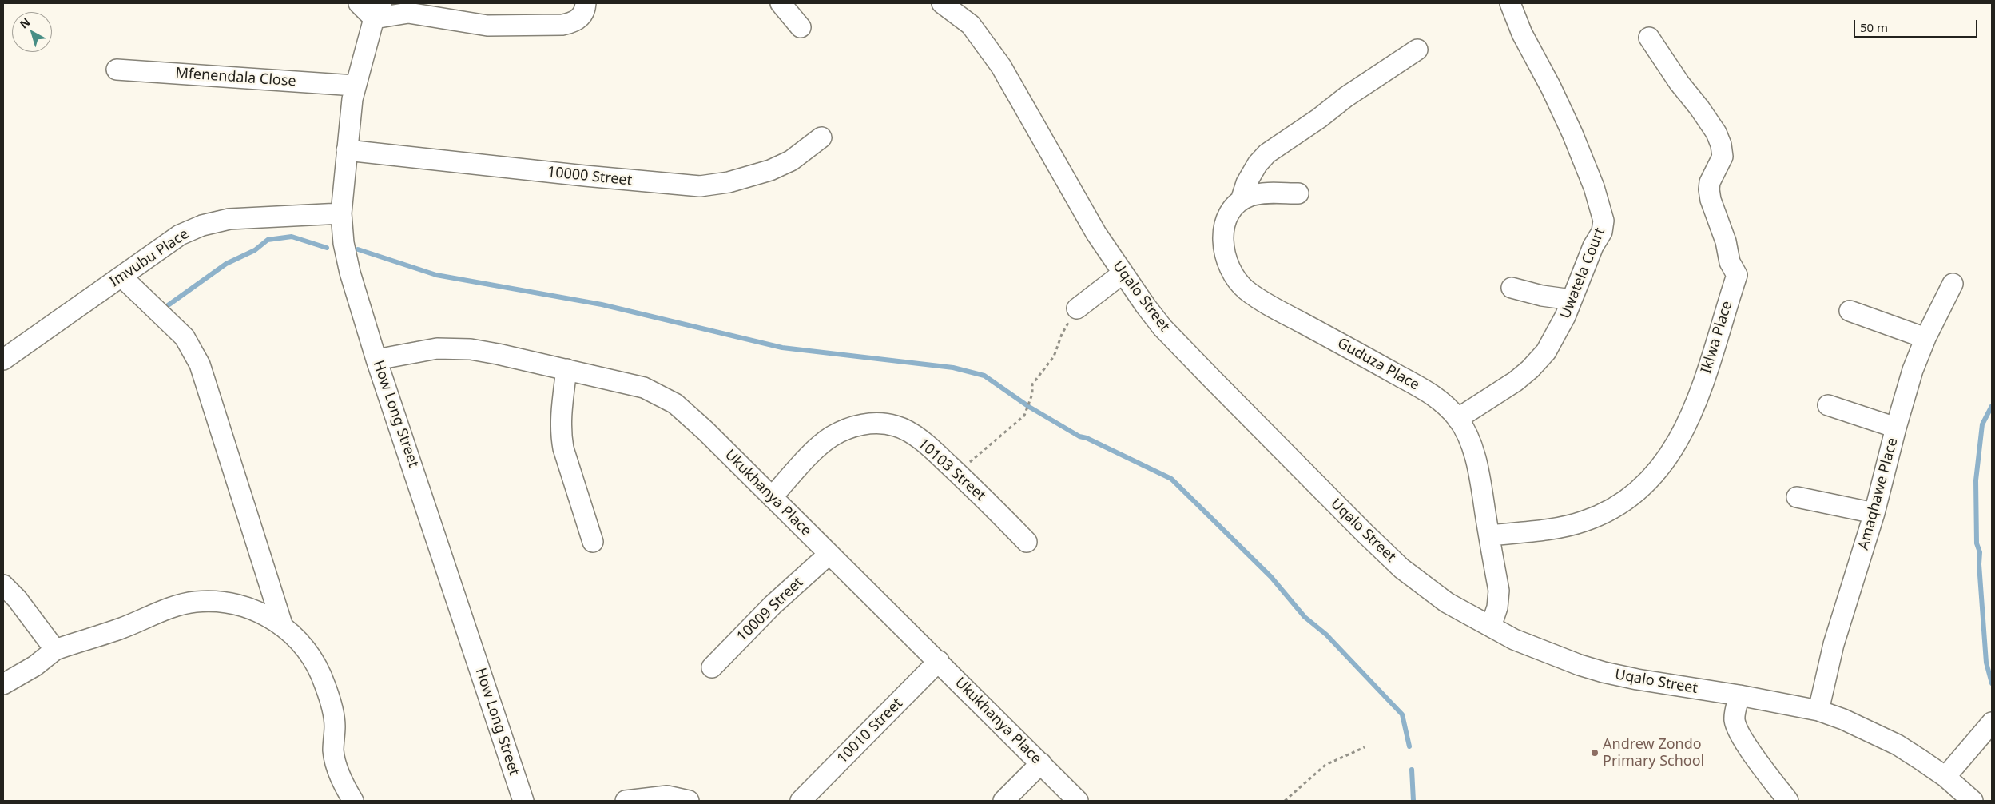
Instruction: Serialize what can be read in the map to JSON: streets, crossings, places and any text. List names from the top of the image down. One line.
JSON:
{"streets":{"street":["Mfenendala Close","10000 Street","Imvubu Place","Uwatela Court","Uqalo Street","Iklwa Place","Guduza Place","How Long Street","10103 Street","Ukukhanya Place","Amaqhawe Place","10009 Street","10010 Street"]},"crossings":[["Mfenendala Close","How Long Street"],["10000 Street","How Long Street"],["Imvubu Place","How Long Street"],["Uwatela Court","Guduza Place"],["Uqalo Street","Guduza Place"],["Uqalo Street","Amaqhawe Place"],["Iklwa Place","Guduza Place"],["How Long Street","Ukukhanya Place"],["10103 Street","Ukukhanya Place"],["Ukukhanya Place","10009 Street"],["Ukukhanya Place","10010 Street"]],"places":["Andrew Zondo Primary School"],"scale_bar":"50 m","north":"top left"}
